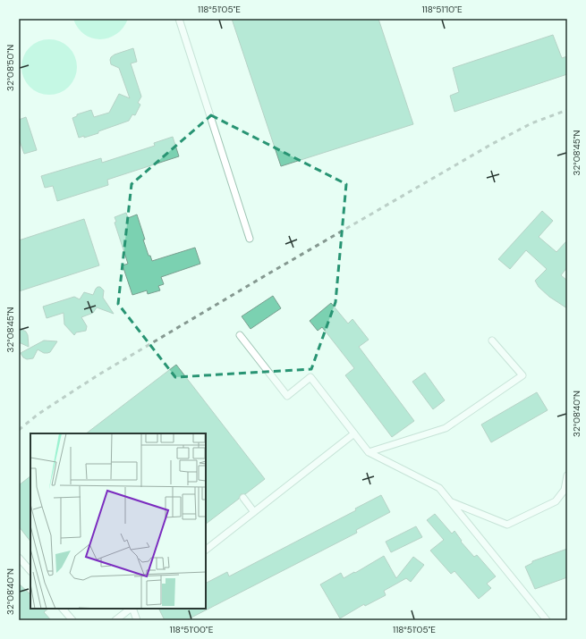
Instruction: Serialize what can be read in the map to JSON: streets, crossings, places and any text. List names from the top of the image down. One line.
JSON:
{"coordinates":["118°51'05\"E","118°51'10\"E","32°08'50\"N","32°08'45\"N","32°08'40\"N","118°51'00\"E"]}
